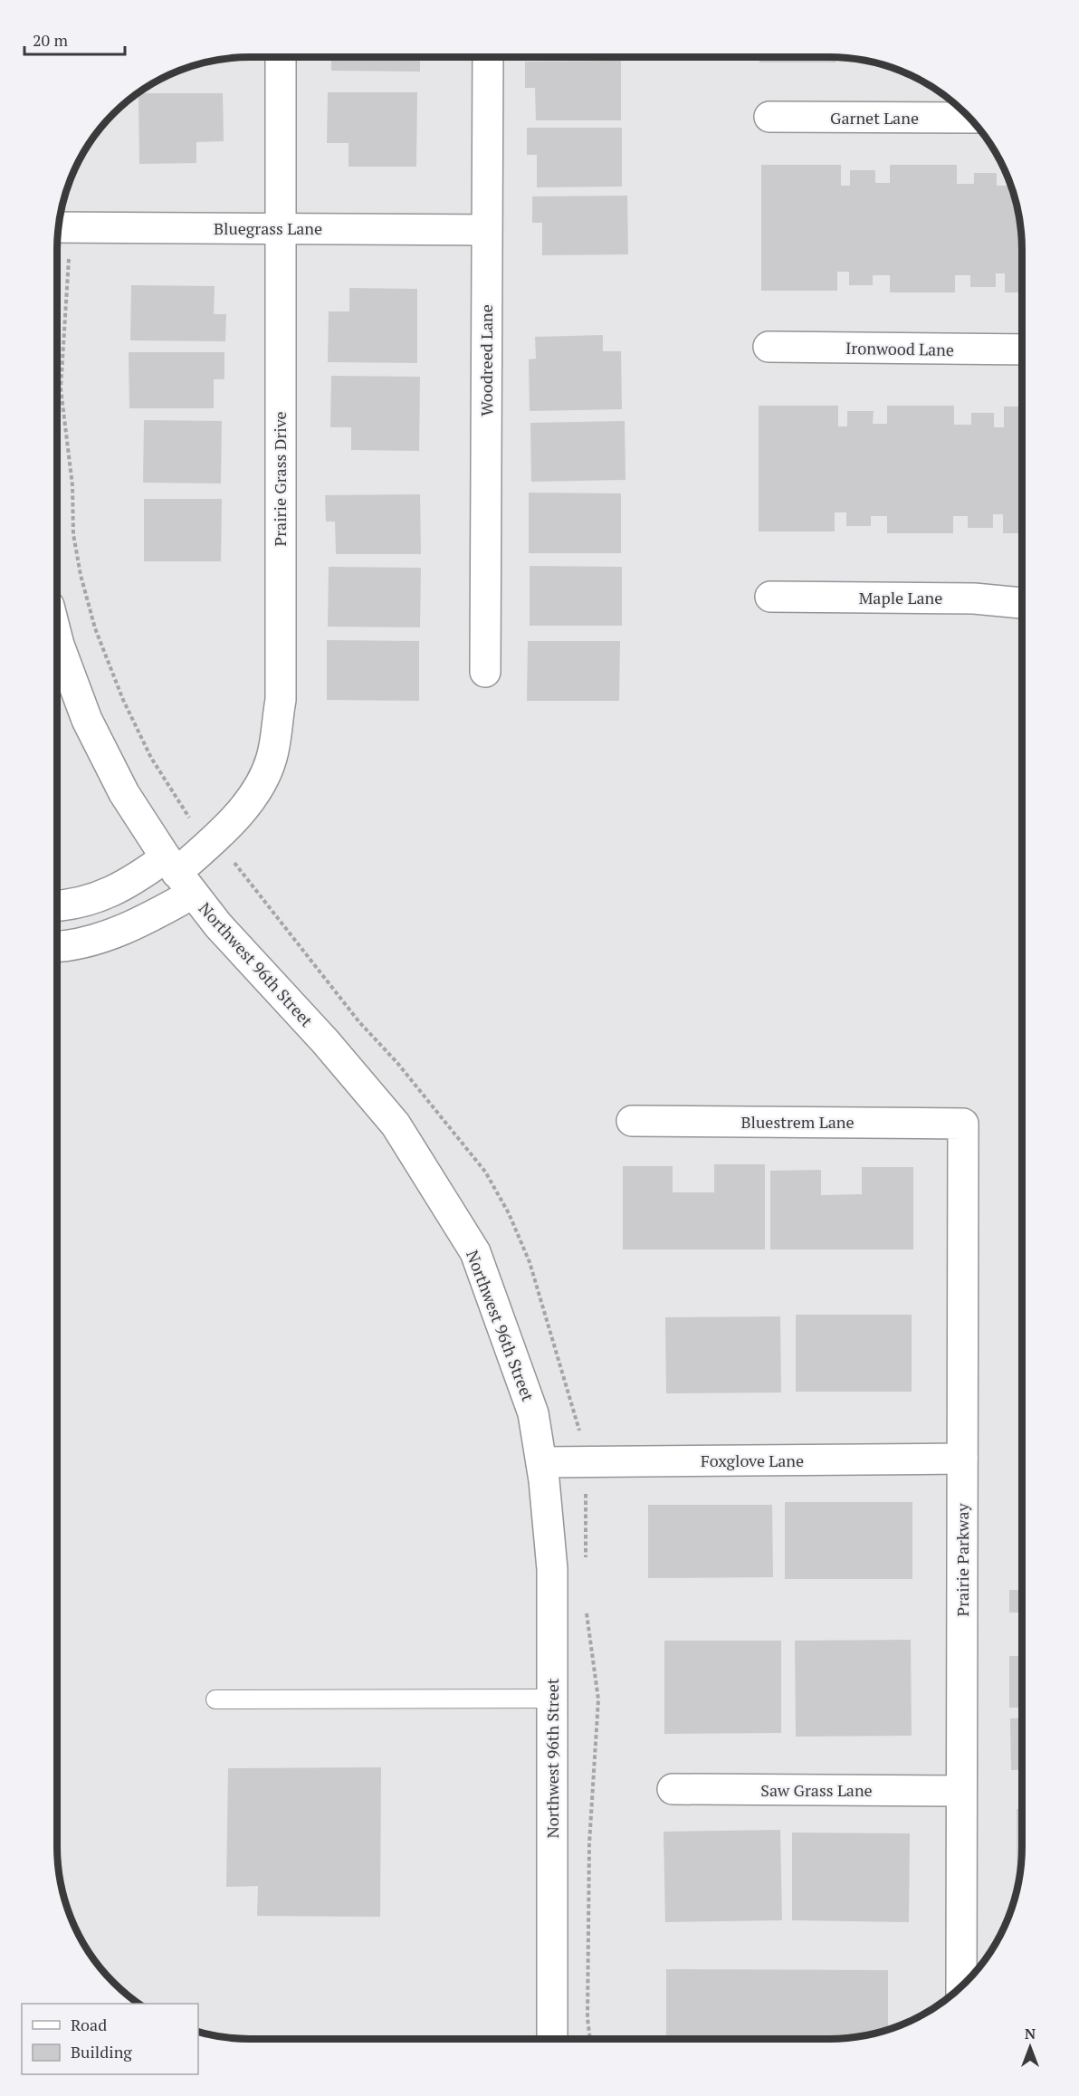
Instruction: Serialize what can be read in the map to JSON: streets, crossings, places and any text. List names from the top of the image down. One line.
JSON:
{"streets":{"street":["Garnet Lane","Bluegrass Lane","Ironwood Lane","Woodreed Lane","Prairie Grass Drive","Maple Lane","Northwest 96th Street","Bluestrem Lane","Foxglove Lane","Prairie Parkway","Saw Grass Lane"]},"crossings":[["Bluegrass Lane","Woodreed Lane"],["Bluegrass Lane","Prairie Grass Drive"],["Prairie Grass Drive","Northwest 96th Street"],["Northwest 96th Street","Foxglove Lane"],["Bluestrem Lane","Prairie Parkway"],["Foxglove Lane","Prairie Parkway"],["Prairie Parkway","Saw Grass Lane"]],"legend":["Road","Building"],"scale_bar":"20 m","north":"top"}
